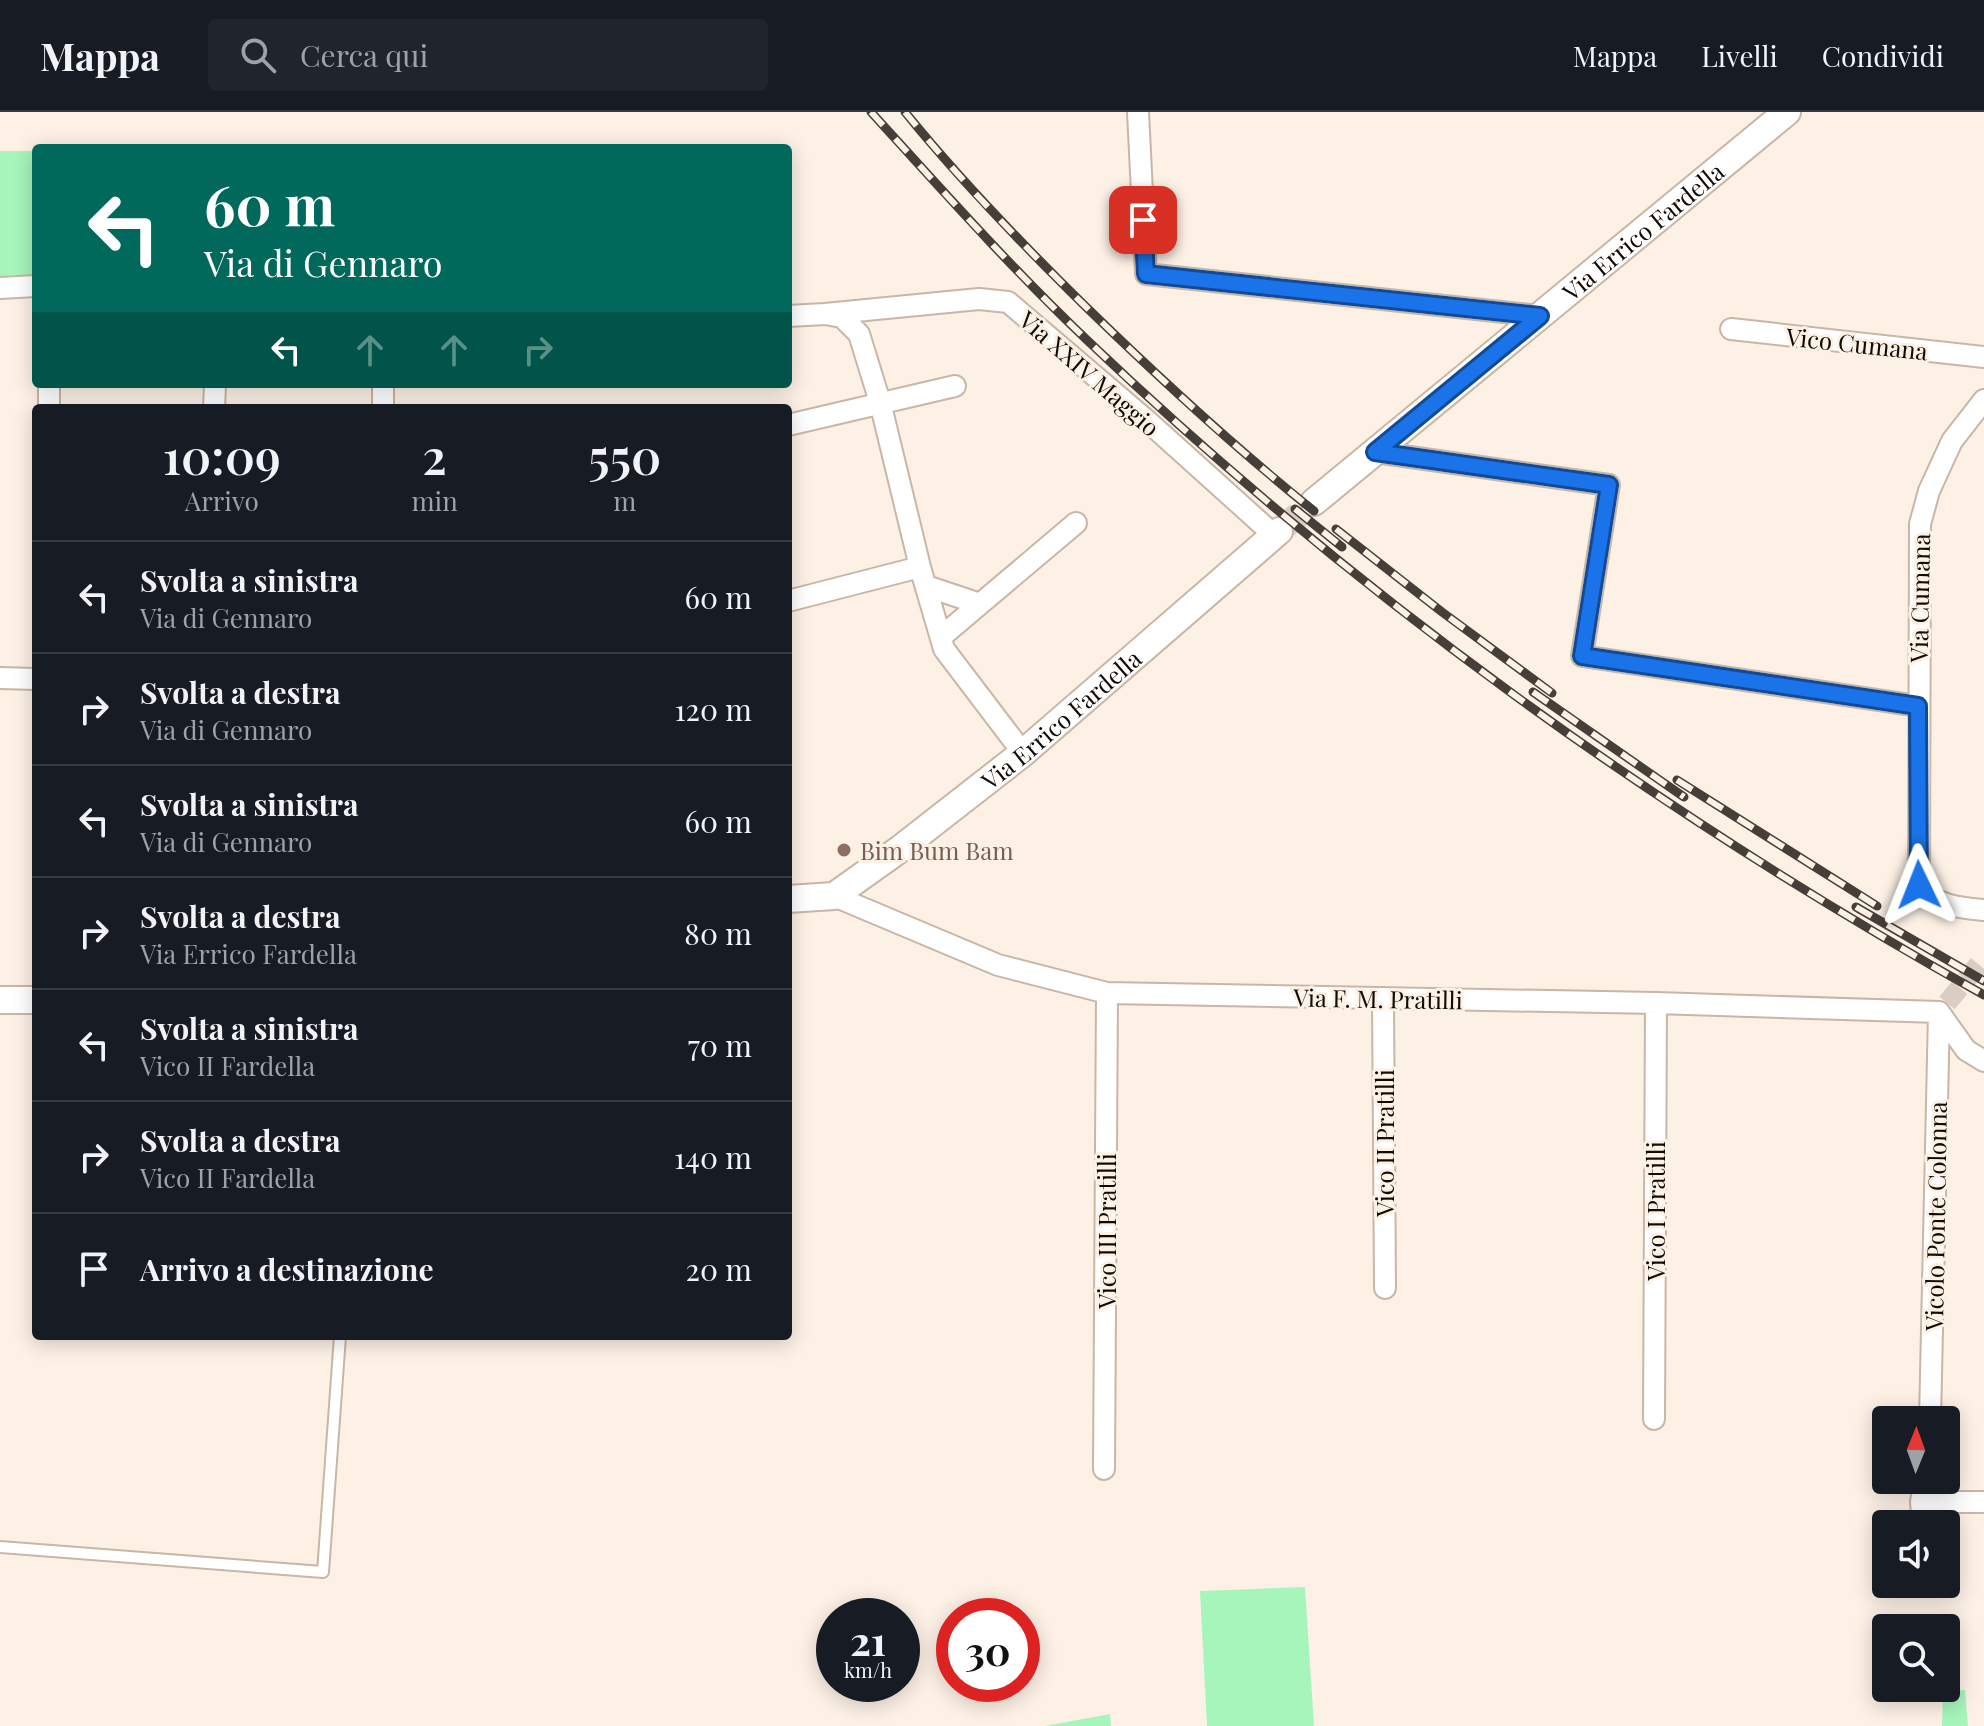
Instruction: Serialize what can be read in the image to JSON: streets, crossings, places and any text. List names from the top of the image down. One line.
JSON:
{"streets":{"street":["Via Errico Fardella","Vico Cumana","Via XXIV Maggio","Via Cumana","Via F. M. Pratilli","Vico II Pratilli","Vico I Pratilli","Vicolo Ponte Colonna","Vico III Pratilli"]},"crossings":[["Via Errico Fardella","Via XXIV Maggio"],["Via Errico Fardella","Via F. M. Pratilli"],["Via F. M. Pratilli","Vico II Pratilli"],["Via F. M. Pratilli","Vico I Pratilli"],["Via F. M. Pratilli","Vicolo Ponte Colonna"],["Via F. M. Pratilli","Vico III Pratilli"]],"places":["Bim Bum Bam"],"north":"top","page":{"header":"Mappa","search":"Cerca qui","nav":["Mappa","Livelli","Condividi"],"turn":["60 m","Via di Gennaro"],"eta":["10:09","Arrivo","2","min","550","m"],"list":[{"name":"Svolta a sinistra","note":"Via di Gennaro","value":"60 m"},{"name":"Svolta a destra","note":"Via di Gennaro","value":"120 m"},{"name":"Svolta a sinistra","note":"Via di Gennaro","value":"60 m"},{"name":"Svolta a destra","note":"Via Errico Fardella","value":"80 m"},{"name":"Svolta a sinistra","note":"Vico II Fardella","value":"70 m"},{"name":"Svolta a destra","note":"Vico II Fardella","value":"140 m"},{"name":"Arrivo a destinazione","value":"20 m"}],"speed":"21 km/h","limit":"30"}}
